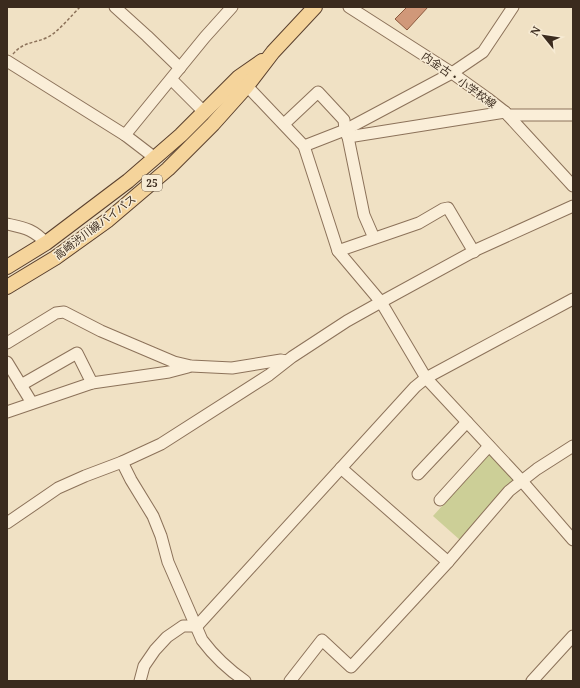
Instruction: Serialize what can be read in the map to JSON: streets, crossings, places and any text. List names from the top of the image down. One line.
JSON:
{"streets":{"main road":["25","高崎渋川線バイパス"],"street":["内金古・小学校線"]},"north":"top left"}
